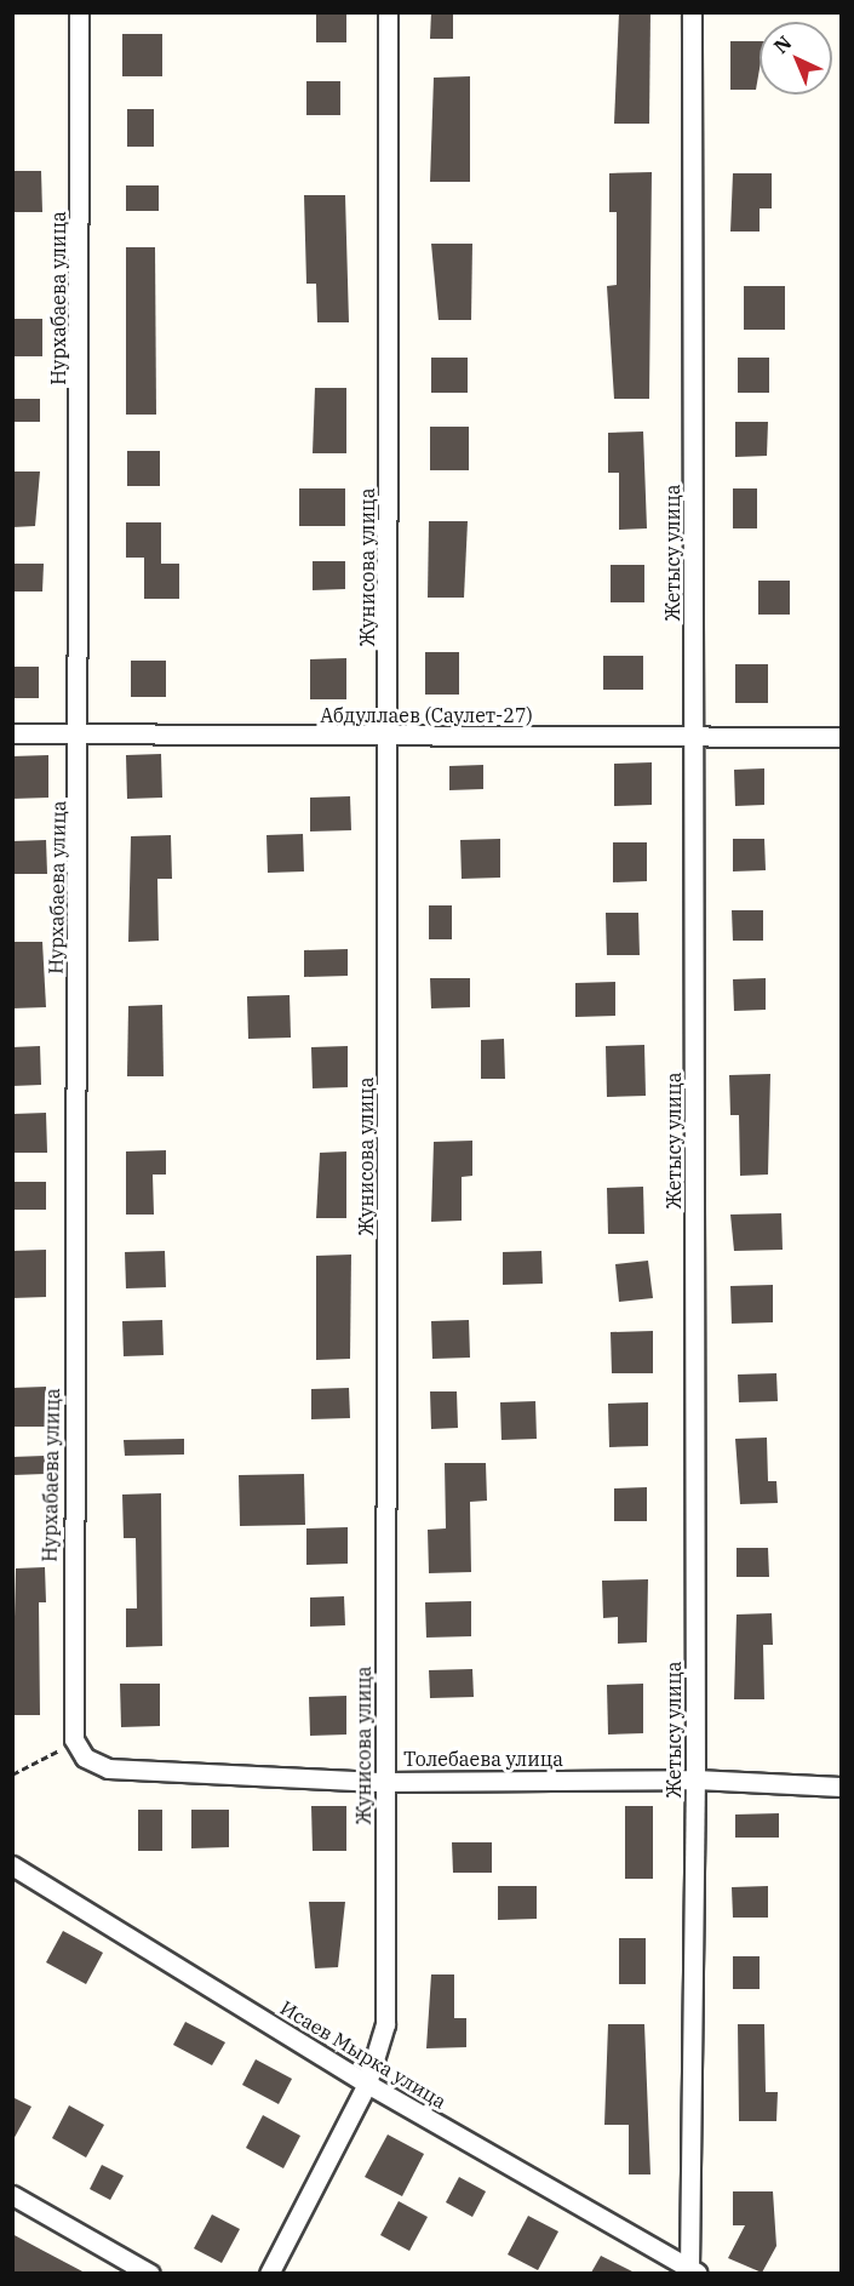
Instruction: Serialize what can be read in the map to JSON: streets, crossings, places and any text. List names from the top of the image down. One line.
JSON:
{"streets":{"street":["Нурхабаева улица","Жетысу улица","Жунисова улица","Абдуллаев (Саулет-27)","Толебаева улица","Исаев Мырка улица"]},"crossings":[["Нурхабаева улица","Абдуллаев (Саулет-27)"],["Нурхабаева улица","Толебаева улица"],["Жетысу улица","Абдуллаев (Саулет-27)"],["Жетысу улица","Толебаева улица"],["Жетысу улица","Исаев Мырка улица"],["Жунисова улица","Абдуллаев (Саулет-27)"],["Жунисова улица","Толебаева улица"],["Жунисова улица","Исаев Мырка улица"]],"north":"top left"}
